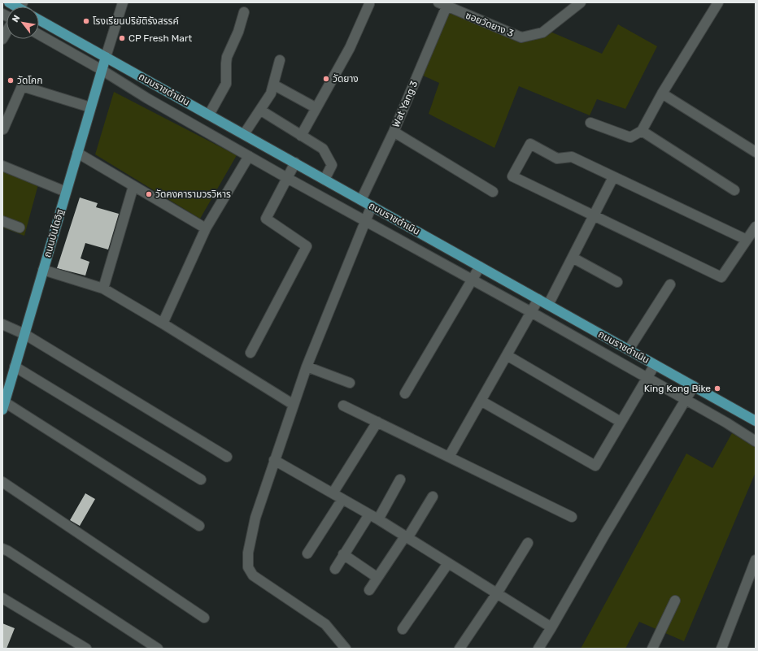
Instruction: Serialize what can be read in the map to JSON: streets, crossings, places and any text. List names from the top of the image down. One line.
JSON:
{"streets":{"main road":["ถนนราชดำเนิน","ถนนบันไดอิฐ"],"street":["ซอยวัดยาง 3","Wat Yang 3"]},"crossings":[["ซอยวัดยาง 3","Wat Yang 3"],["ถนนราชดำเนิน","Wat Yang 3"],["ถนนราชดำเนิน","ถนนบันไดอิฐ"]],"places":["โรงเรียนปริยัติรังสรรค์","CP Fresh Mart","วัดยาง","วัดโคก","วัดคงคารามวรวิหาร","King Kong Bike"],"north":"top left"}
